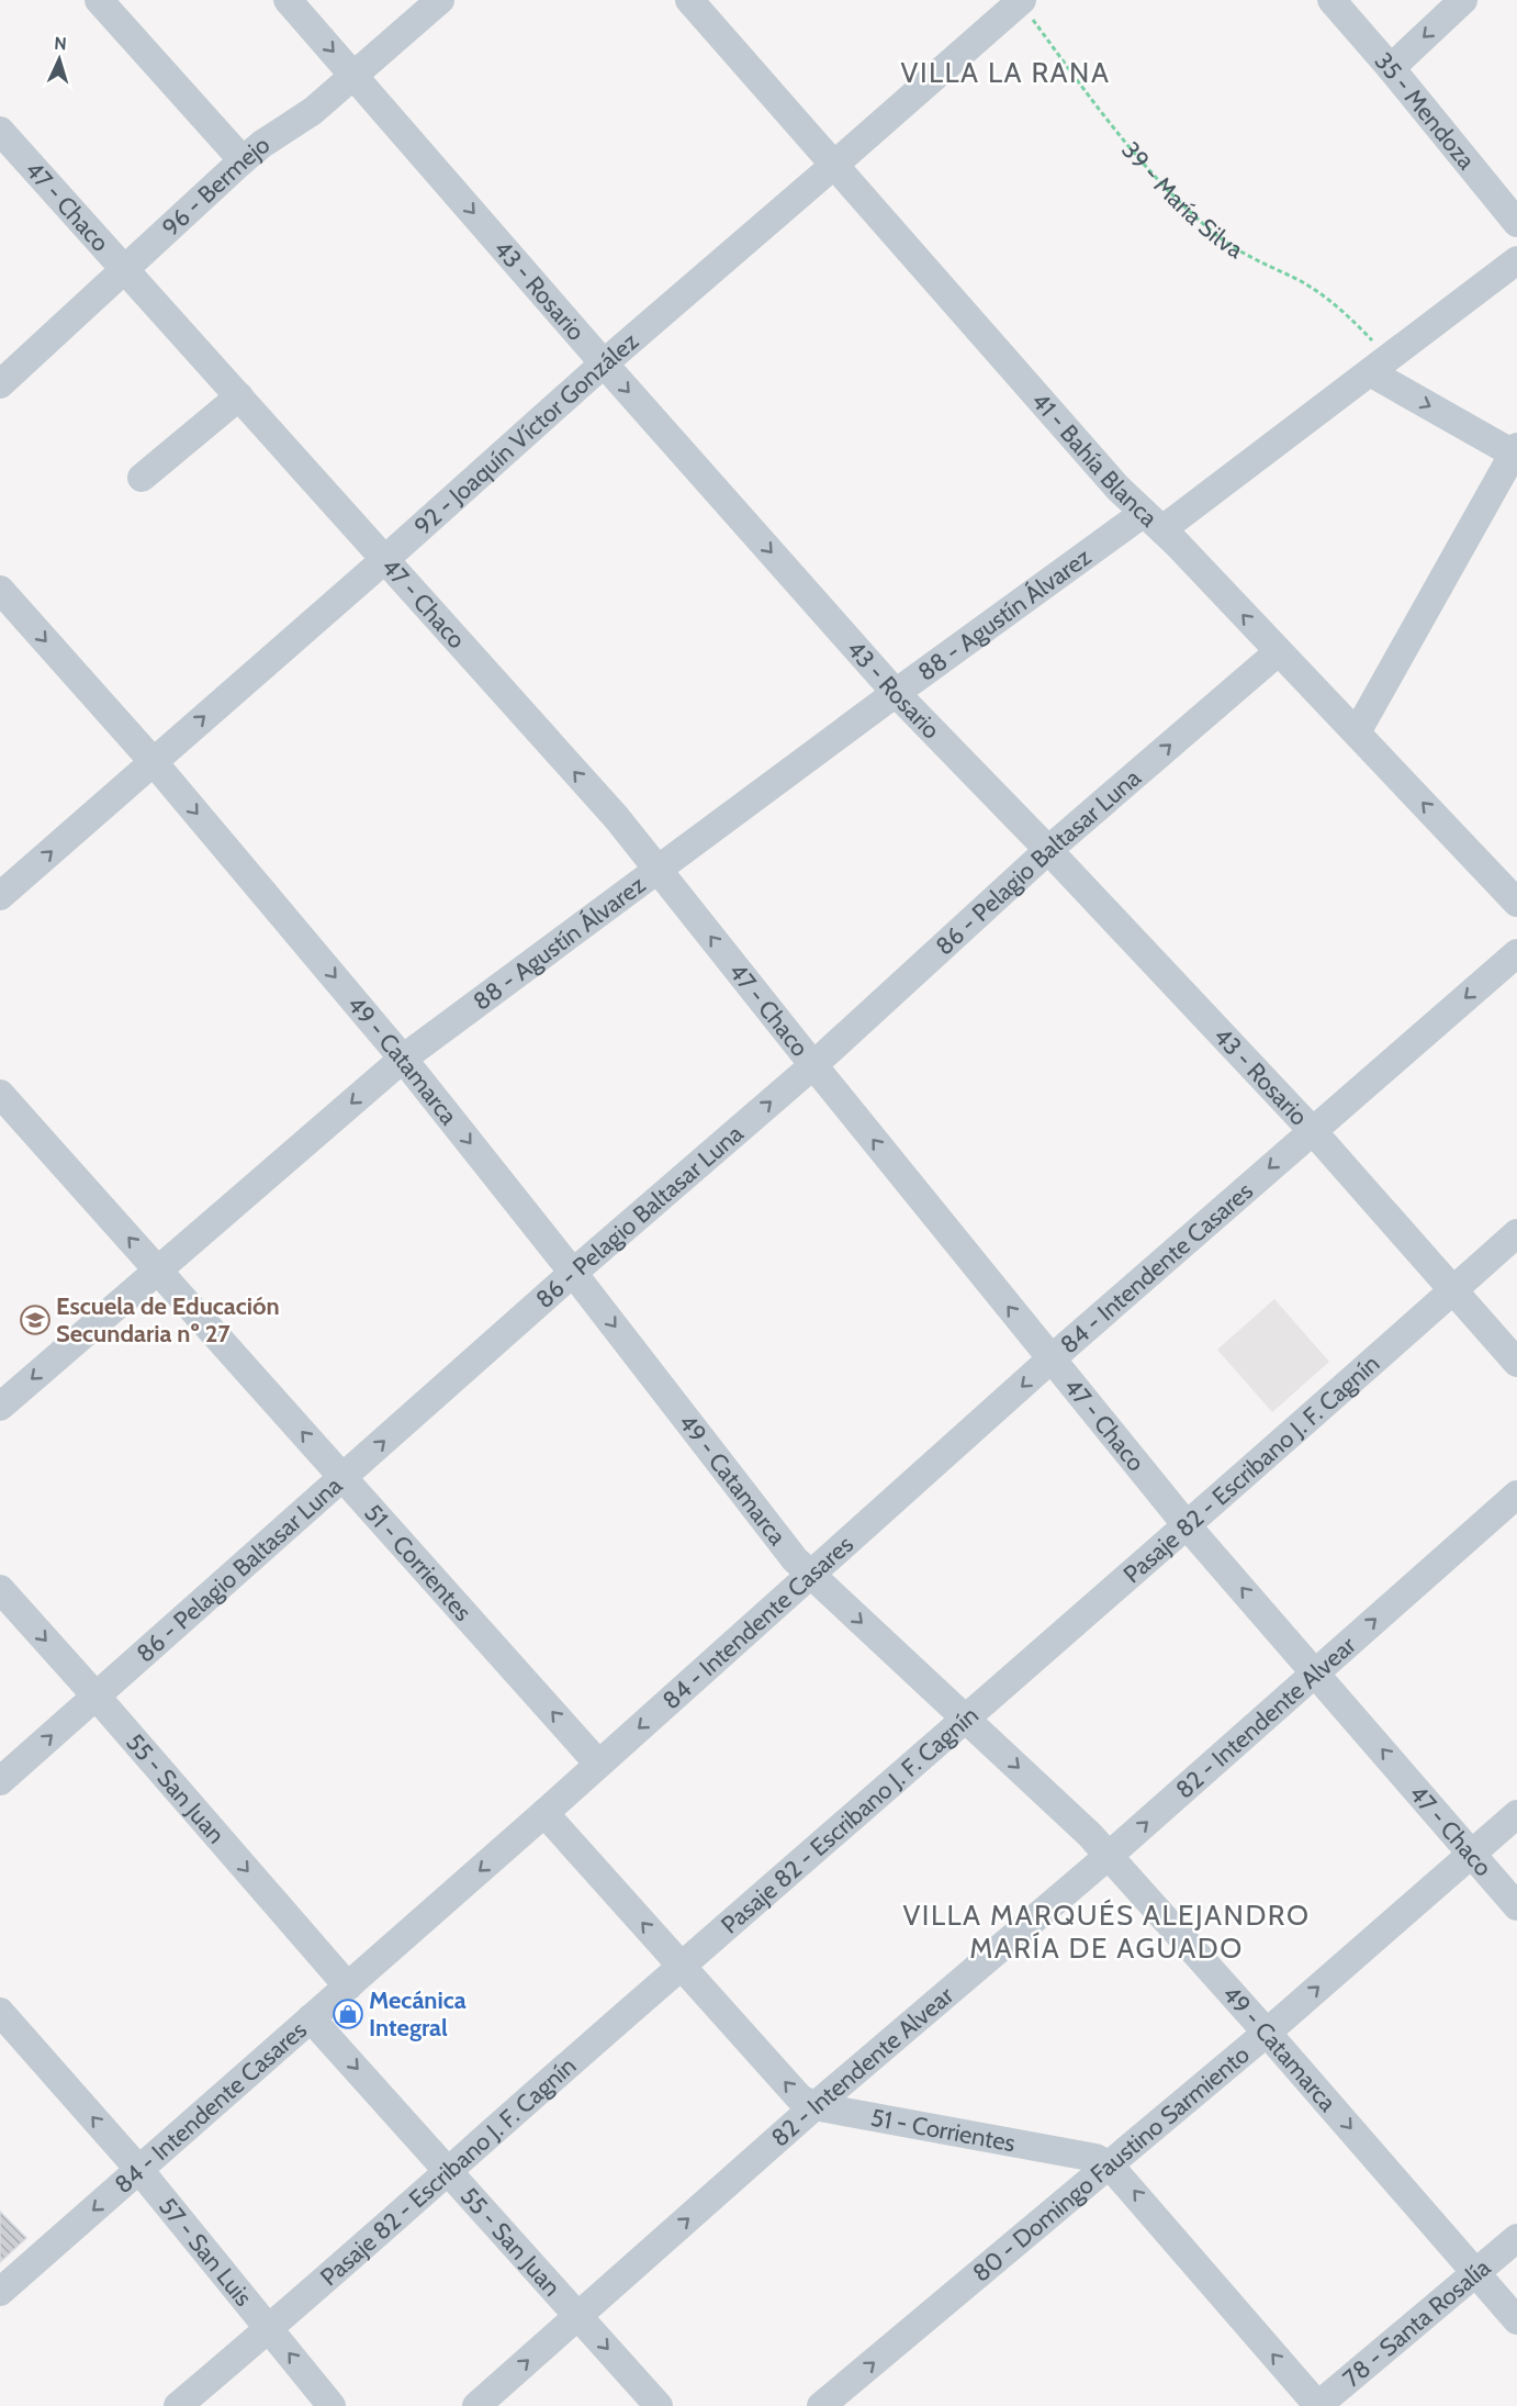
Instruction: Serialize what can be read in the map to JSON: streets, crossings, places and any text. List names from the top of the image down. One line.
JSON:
{"streets":{"street":["35 - Mendoza","96 - Bermejo","47 - Chaco","43 - Rosario","92 - Joaquín Víctor González","41 - Bahía Blanca","88 - Agustín Álvarez","86 - Pelagio Baltasar Luna","49 - Catamarca","84 - Intendente Casares","Pasaje 82 - Escribano J. F. Cagnín","51 - Corrientes","82 - Intendente Alvear","55 - San Juan","80 - Domingo Faustino Sarmiento","57 - San Luis","78 - Santa Rosalía"],"path":["39 - María Silva"]},"crossings":[["96 - Bermejo","47 - Chaco"],["96 - Bermejo","43 - Rosario"],["39 - María Silva","92 - Joaquín Víctor González"],["39 - María Silva","88 - Agustín Álvarez"],["47 - Chaco","92 - Joaquín Víctor González"],["47 - Chaco","88 - Agustín Álvarez"],["47 - Chaco","86 - Pelagio Baltasar Luna"],["47 - Chaco","84 - Intendente Casares"],["47 - Chaco","Pasaje 82 - Escribano J. F. Cagnín"],["47 - Chaco","82 - Intendente Alvear"],["47 - Chaco","80 - Domingo Faustino Sarmiento"],["43 - Rosario","92 - Joaquín Víctor González"],["43 - Rosario","88 - Agustín Álvarez"],["43 - Rosario","86 - Pelagio Baltasar Luna"],["43 - Rosario","84 - Intendente Casares"],["43 - Rosario","Pasaje 82 - Escribano J. F. Cagnín"],["92 - Joaquín Víctor González","41 - Bahía Blanca"],["92 - Joaquín Víctor González","49 - Catamarca"],["41 - Bahía Blanca","88 - Agustín Álvarez"],["41 - Bahía Blanca","86 - Pelagio Baltasar Luna"],["88 - Agustín Álvarez","49 - Catamarca"],["88 - Agustín Álvarez","51 - Corrientes"],["86 - Pelagio Baltasar Luna","49 - Catamarca"],["86 - Pelagio Baltasar Luna","51 - Corrientes"],["86 - Pelagio Baltasar Luna","55 - San Juan"],["49 - Catamarca","84 - Intendente Casares"],["49 - Catamarca","Pasaje 82 - Escribano J. F. Cagnín"],["49 - Catamarca","82 - Intendente Alvear"],["49 - Catamarca","80 - Domingo Faustino Sarmiento"],["49 - Catamarca","78 - Santa Rosalía"],["84 - Intendente Casares","51 - Corrientes"],["84 - Intendente Casares","55 - San Juan"],["84 - Intendente Casares","57 - San Luis"],["Pasaje 82 - Escribano J. F. Cagnín","51 - Corrientes"],["Pasaje 82 - Escribano J. F. Cagnín","55 - San Juan"],["Pasaje 82 - Escribano J. F. Cagnín","57 - San Luis"],["51 - Corrientes","82 - Intendente Alvear"],["51 - Corrientes","80 - Domingo Faustino Sarmiento"],["51 - Corrientes","78 - Santa Rosalía"],["82 - Intendente Alvear","55 - San Juan"]],"one_way":["47 - Chaco","43 - Rosario","92 - Joaquín Víctor González","86 - Pelagio Baltasar Luna","49 - Catamarca","84 - Intendente Casares","51 - Corrientes","82 - Intendente Alvear","55 - San Juan","80 - Domingo Faustino Sarmiento","57 - San Luis"],"districts":["VILLA LA RANA","VILLA MARQUÉS ALEJANDRO MARÍA DE AGUADO"],"places":{"school or university":["Escuela de Educación Secundaria nº 27"],"shop":["Mecánica Integral"]},"north":"top"}
